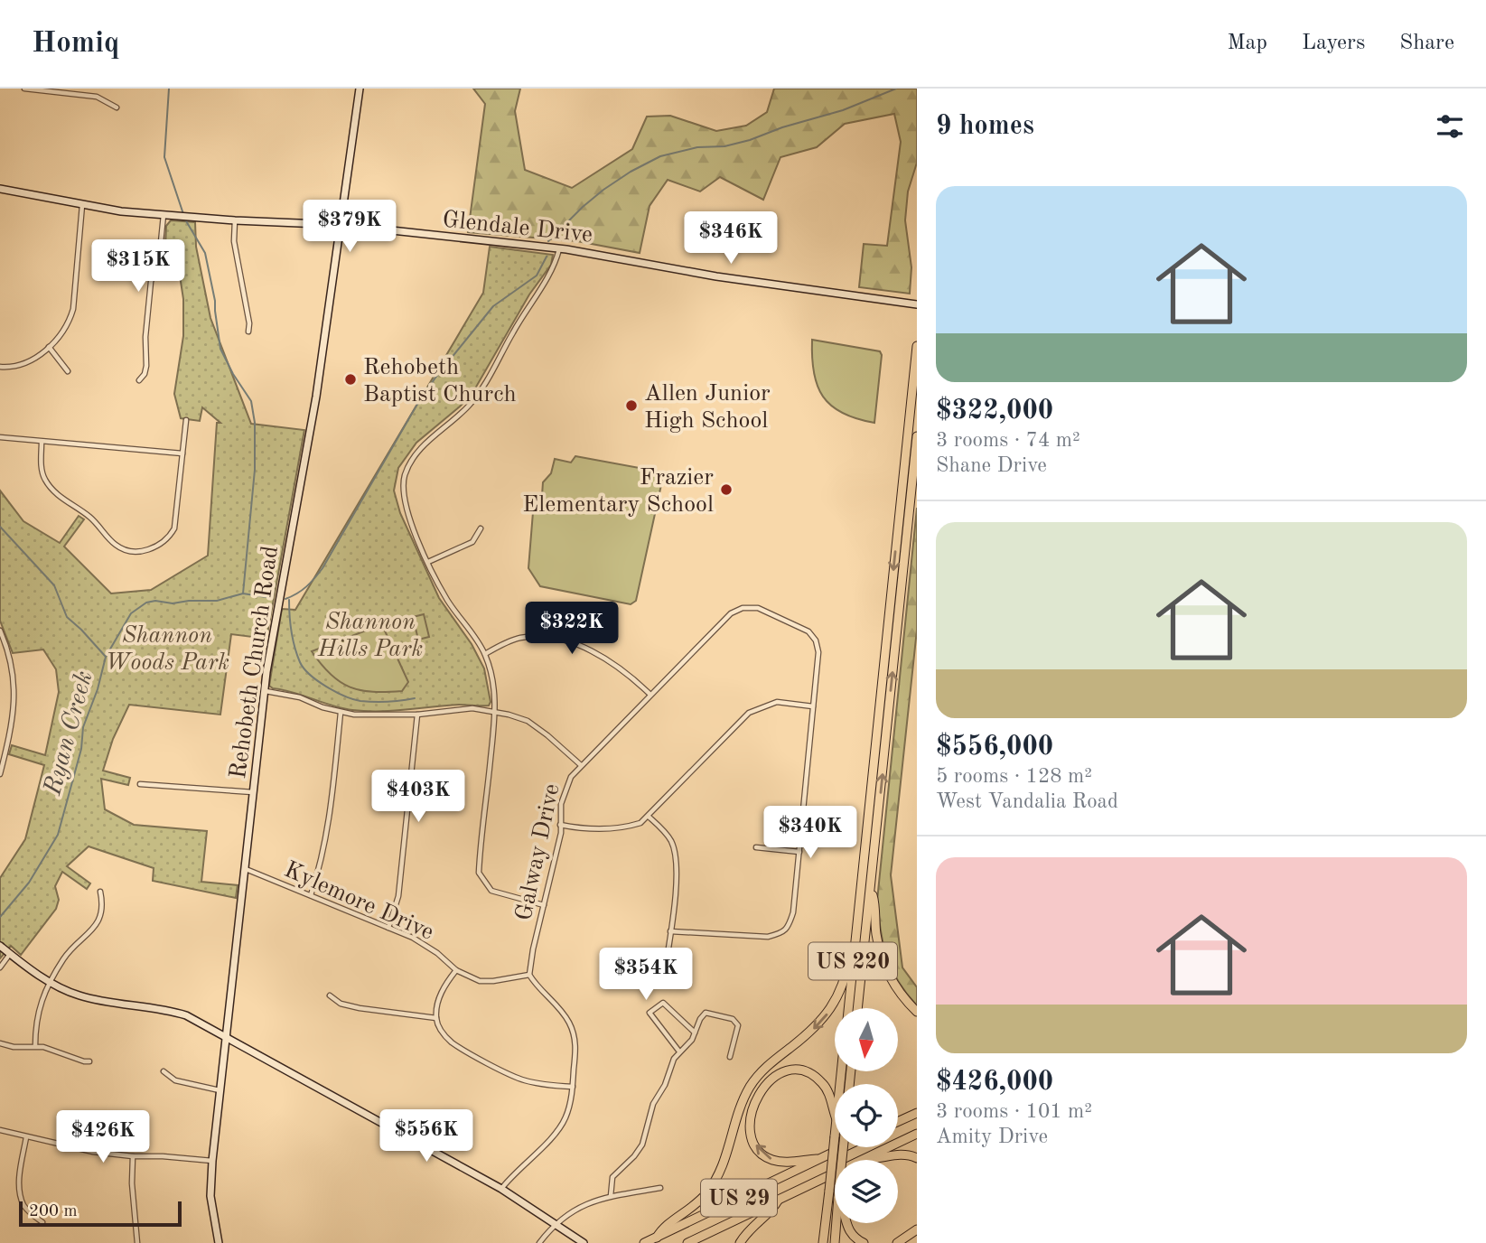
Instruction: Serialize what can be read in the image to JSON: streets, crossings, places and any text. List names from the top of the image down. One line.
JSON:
{"streets":{"highway":["US 220","US 29"],"street":["Glendale Drive","Rehobeth Church Road","Galway Drive","Kylemore Drive"]},"crossings":[["Glendale Drive","Rehobeth Church Road"],["Rehobeth Church Road","Kylemore Drive"],["Galway Drive","Kylemore Drive"]],"water":["Ryan Creek"],"parks":["Shannon Hills Park","Shannon Woods Park"],"places":["Rehobeth Baptist Church","Allen Junior High School","Frazier Elementary School"],"scale_bar":"200 m","north":"bottom","page":{"header":"Homiq","nav":["Map","Layers","Share"],"heading":"9 homes","list":[{"name":"$322,000","note":"3 rooms · 74 m² · Shane Drive"},{"name":"$556,000","note":"5 rooms · 128 m² · West Vandalia Road"},{"name":"$426,000","note":"3 rooms · 101 m² · Amity Drive"}],"price":["$379K","$346K","$315K","$322K","$403K","$340K","$354K","$556K","$426K"],"scale":"200 m"}}
